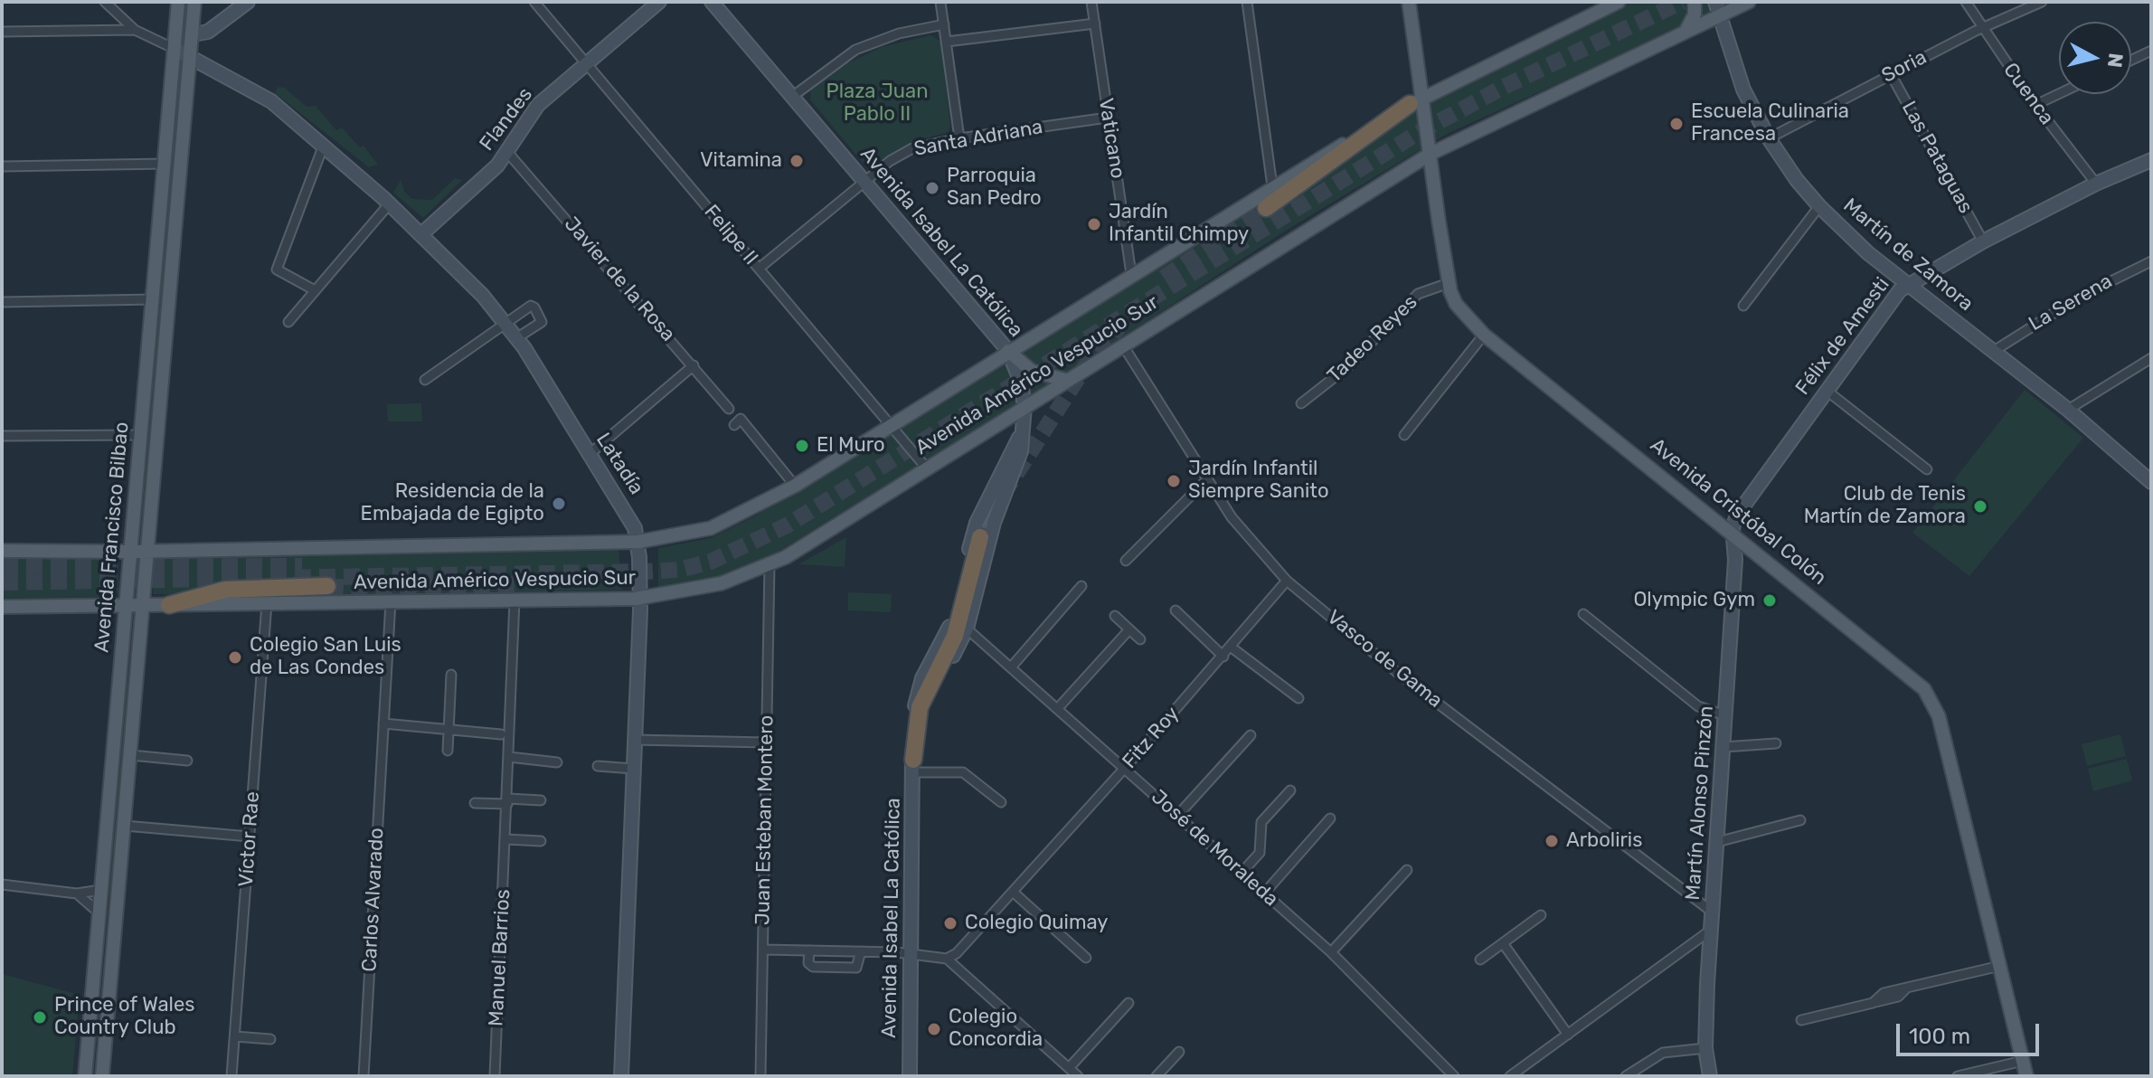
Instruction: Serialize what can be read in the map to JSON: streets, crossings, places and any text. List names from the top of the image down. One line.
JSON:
{"streets":{"main road":["Avenida Américo Vespucio Sur","Avenida Cristóbal Colón","Avenida Francisco Bilbao"],"street":["Soria","Cuenca","Flandes","Santa Adriana","Vaticano","Las Pataguas","Felipe II","Avenida Isabel La Católica","Martín de Zamora","Javier de la Rosa","La Serena","Félix de Amesti","Tadeo Reyes","Latadía","Vasco de Gama","Fitz Roy","Martín Alonso Pinzón","Juan Esteban Montero","Víctor Rae","José de Moraleda","Carlos Alvarado","Manuel Barrios"]},"crossings":[["Soria","Cuenca"],["Soria","Las Pataguas"],["Soria","Martín de Zamora"],["Cuenca","Félix de Amesti"],["Flandes","Felipe II"],["Flandes","Javier de la Rosa"],["Flandes","Latadía"],["Santa Adriana","Vaticano"],["Santa Adriana","Felipe II"],["Santa Adriana","Avenida Isabel La Católica"],["Vaticano","Avenida Américo Vespucio Sur"],["Las Pataguas","Félix de Amesti"],["Felipe II","Avenida Américo Vespucio Sur"],["Avenida Isabel La Católica","Avenida Américo Vespucio Sur"],["Avenida Isabel La Católica","José de Moraleda"],["Martín de Zamora","La Serena"],["Martín de Zamora","Félix de Amesti"],["Martín de Zamora","Avenida Américo Vespucio Sur"],["Félix de Amesti","Avenida Cristóbal Colón"],["Félix de Amesti","Martín Alonso Pinzón"],["Tadeo Reyes","Avenida Cristóbal Colón"],["Avenida Américo Vespucio Sur","Latadía"],["Avenida Américo Vespucio Sur","Avenida Cristóbal Colón"],["Avenida Américo Vespucio Sur","Avenida Francisco Bilbao"],["Avenida Américo Vespucio Sur","Vasco de Gama"],["Avenida Américo Vespucio Sur","Juan Esteban Montero"],["Avenida Américo Vespucio Sur","Víctor Rae"],["Avenida Américo Vespucio Sur","Carlos Alvarado"],["Avenida Américo Vespucio Sur","Manuel Barrios"],["Latadía","Avenida Francisco Bilbao"],["Avenida Cristóbal Colón","Martín Alonso Pinzón"],["Vasco de Gama","Fitz Roy"],["Vasco de Gama","Martín Alonso Pinzón"],["Fitz Roy","José de Moraleda"]],"parks":["Plaza Juan Pablo II"],"places":["Escuela Culinaria Francesa","Vitamina","Parroquia San Pedro","Jardín Infantil Chimpy","El Muro","Jardín Infantil Siempre Sanito","Residencia de la Embajada de Egipto","Club de Tenis Martín de Zamora","Olympic Gym","Colegio San Luis de Las Condes","Arboliris","Colegio Quimay","Prince of Wales Country Club","Colegio Concordia"],"scale_bar":"100 m","north":"right"}
